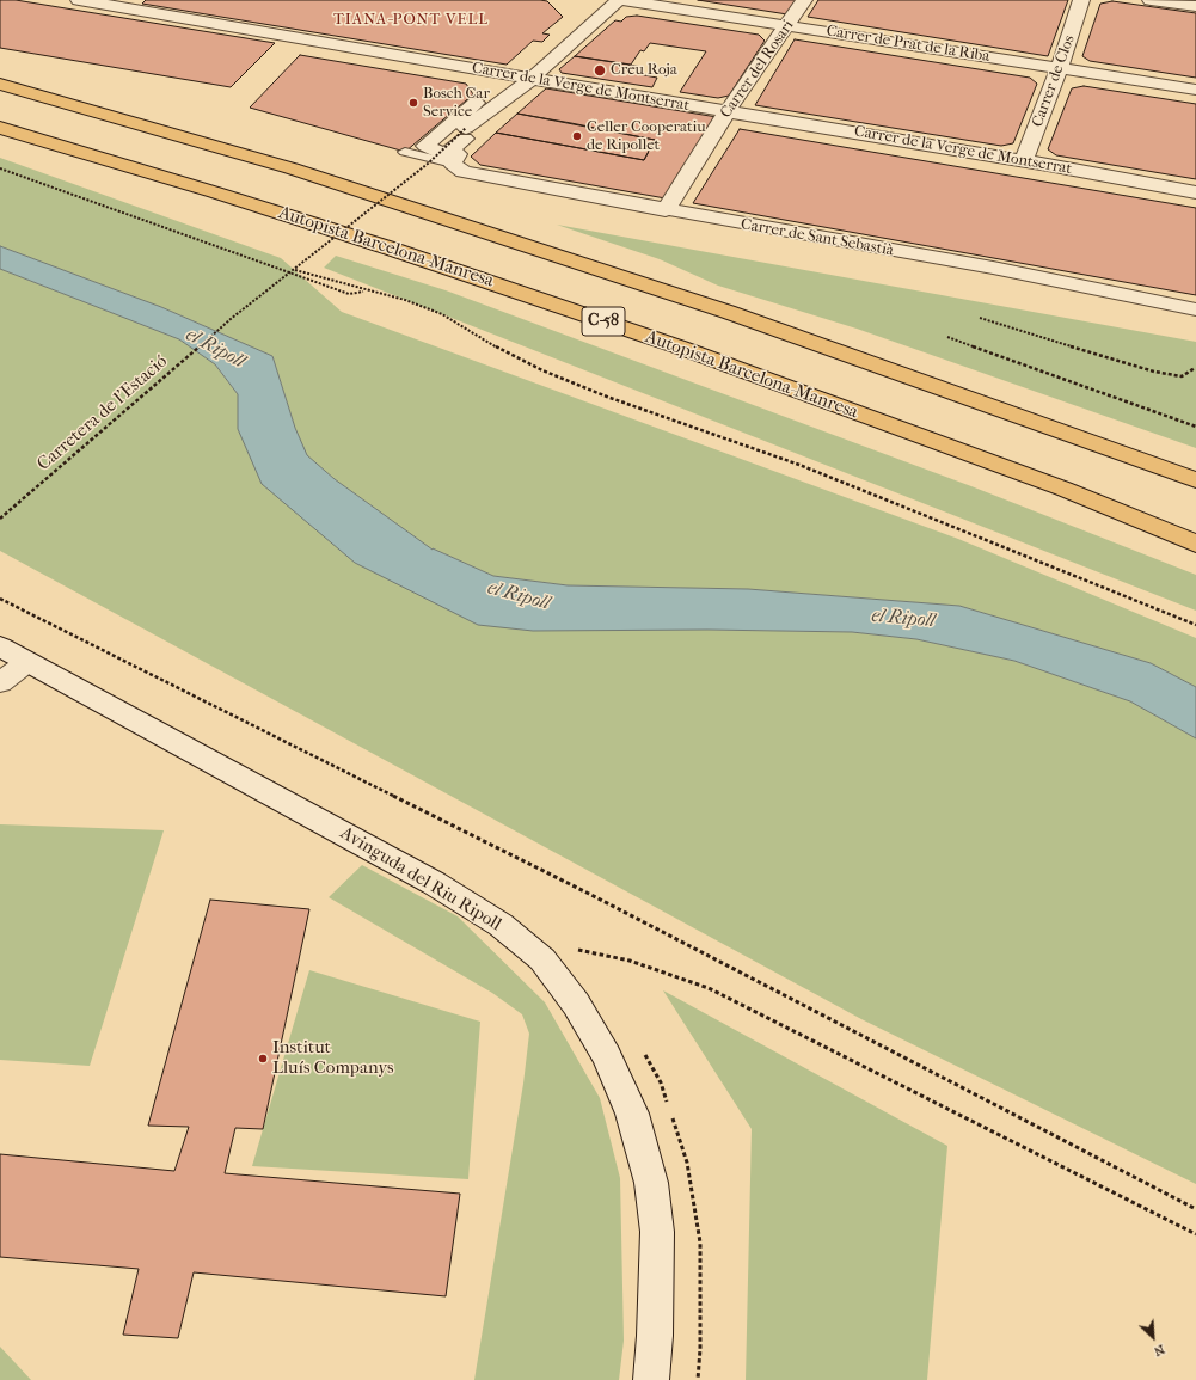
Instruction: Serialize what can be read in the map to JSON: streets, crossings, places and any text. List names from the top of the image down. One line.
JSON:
{"streets":{"highway":["Autopista Barcelona-Manresa","C-58"],"street":["Carrer de Prat de la Riba","Carrer del Rosari","Carrer de Clos","Carrer de la Verge de Montserrat","Carrer de Sant Sebastià","Avinguda del Riu Ripoll"],"path":["Carretera de l'Estació"]},"crossings":[["Carrer de Prat de la Riba","Carrer del Rosari"],["Carrer de Prat de la Riba","Carrer de Clos"],["Carrer del Rosari","Carrer de la Verge de Montserrat"],["Carrer del Rosari","Carrer de Sant Sebastià"],["Carrer de Clos","Carrer de la Verge de Montserrat"]],"districts":["TIANA-PONT VELL"],"water":["el Ripoll"],"places":["Creu Roja","Bosch Car Service","Celler Cooperatiu de Ripollet","Institut Lluís Companys"],"north":"bottom right"}
